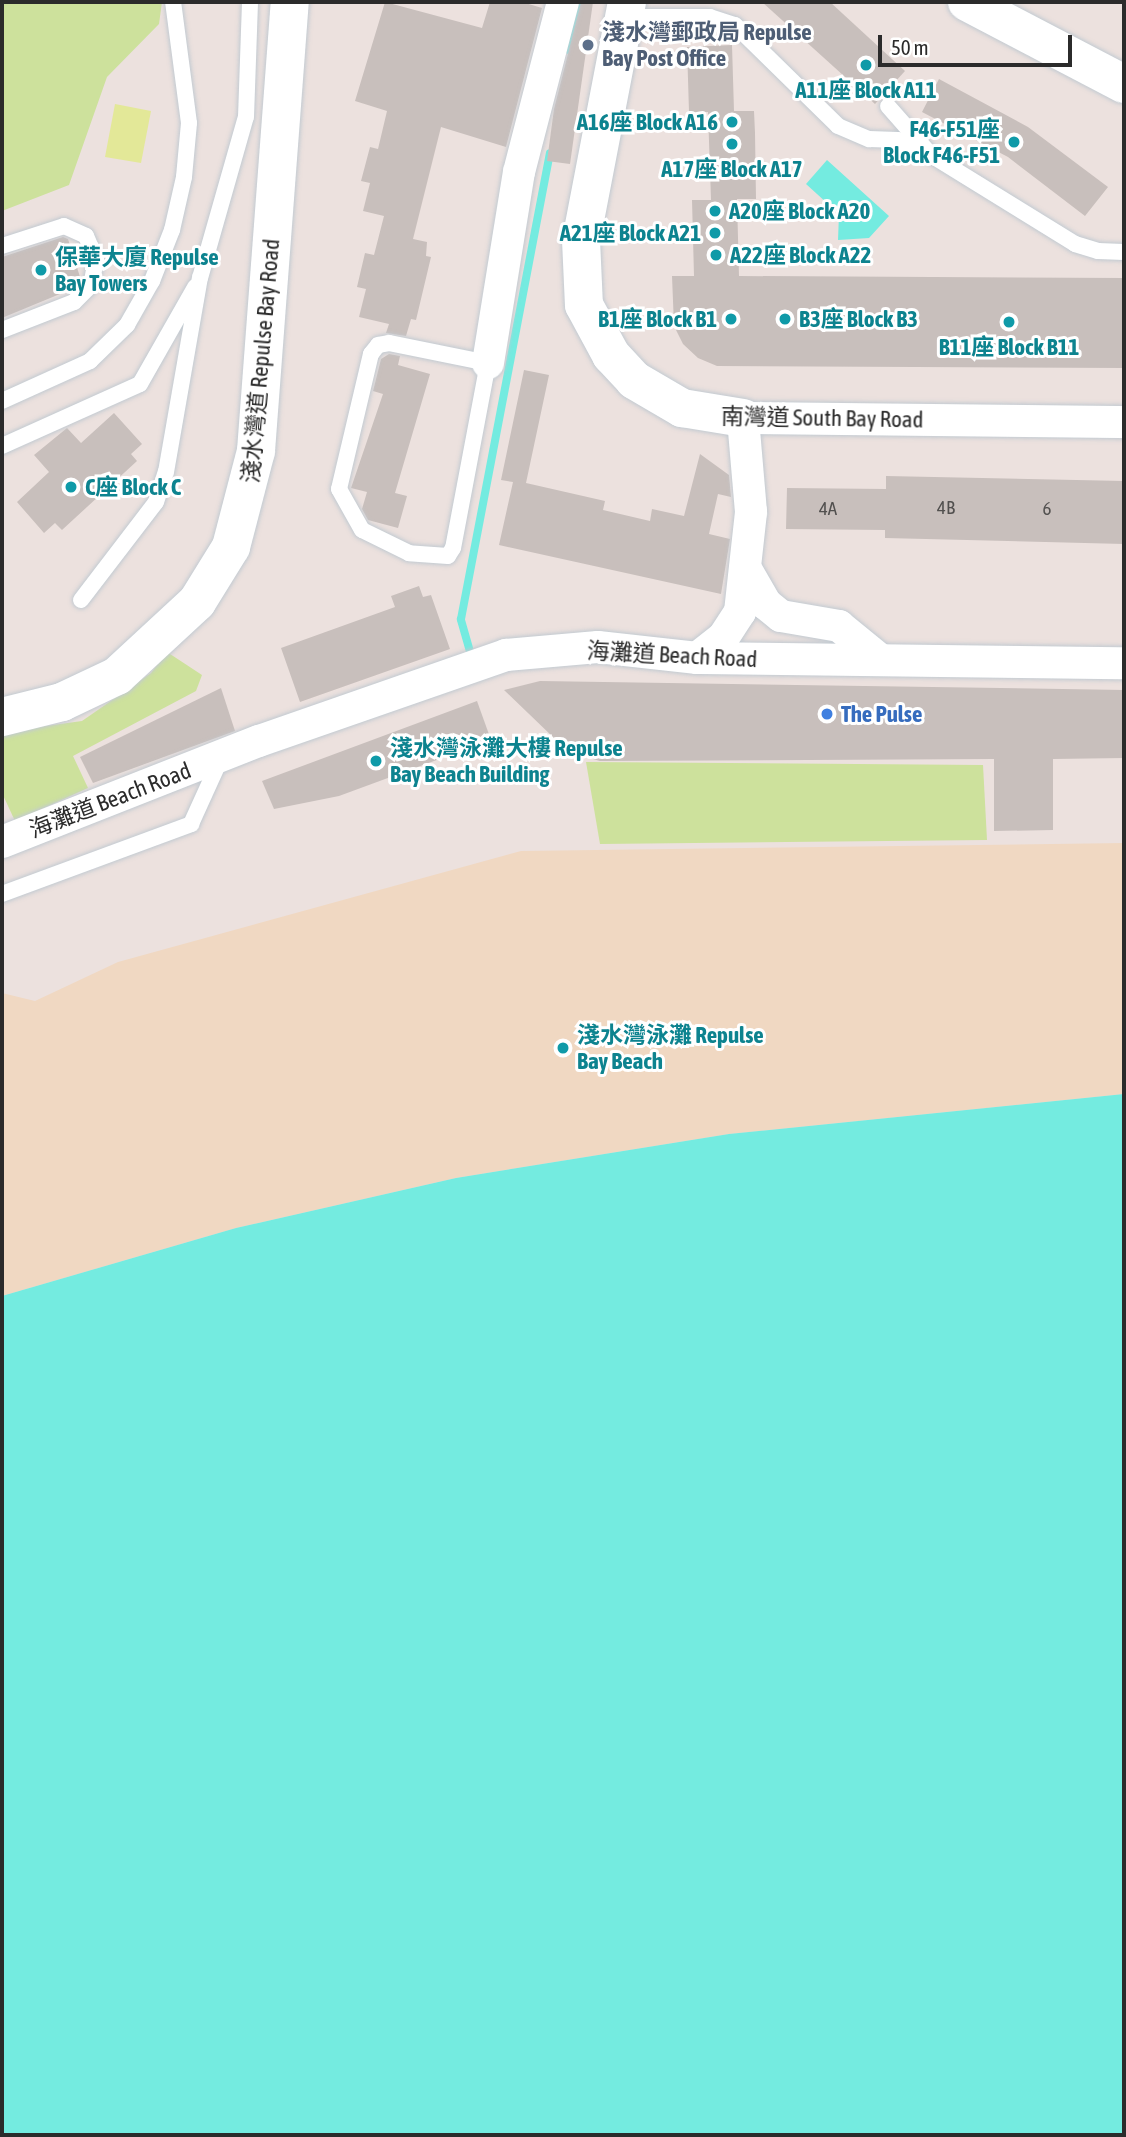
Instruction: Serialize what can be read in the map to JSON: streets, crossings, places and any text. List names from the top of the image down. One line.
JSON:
{"streets":{"main road":["淺水灣道 Repulse Bay Road","南灣道 South Bay Road"],"street":["海灘道 Beach Road"]},"places":["淺水灣郵政局 Repulse Bay Post Office","A11座 Block A11","A16座 Block A16","F46-F51座 Block F46-F51","A17座 Block A17","A20座 Block A20","A21座 Block A21","A22座 Block A22","保華大廈 Repulse Bay Towers","B1座 Block B1","B3座 Block B3","B11座 Block B11","C座 Block C","The Pulse","淺水灣泳灘大樓 Repulse Bay Beach Building","淺水灣泳灘 Repulse Bay Beach"],"house_numbers":["4B","4A","6"],"scale_bar":"50 m"}
